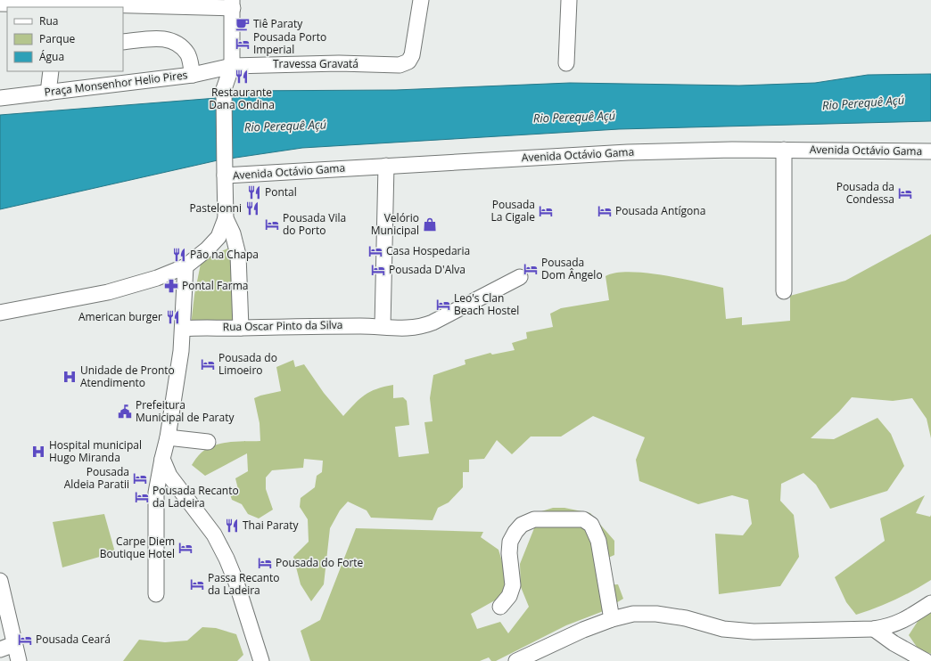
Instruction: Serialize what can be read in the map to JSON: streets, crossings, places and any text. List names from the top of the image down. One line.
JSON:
{"streets":{"street":["Travessa Gravatá","Praça Monsenhor Helio Pires","Avenida Octávio Gama","Rua Oscar Pinto da Silva"]},"crossings":[["Travessa Gravatá","Praça Monsenhor Helio Pires"]],"water":["Rio Perequê Açú"],"places":{"cafe":["Tiê Paraty"],"hotel":["Pousada Porto Imperial","Pousada da Condessa","Pousada La Cigale","Pousada Antígona","Pousada Vila do Porto","Casa Hospedaria","Pousada Dom Ângelo","Pousada D'Alva","Leo's Clan Beach Hostel","Pousada do Limoeiro","Pousada Aldeia Paratii","Pousada Recanto da Ladeira","Carpe Diem Boutique Hotel","Pousada do Forte","Passa Recanto da Ladeira","Pousada Ceará"],"restaurant":["Restaurante Dana Ondina","Pontal","Pastelonni","Pão na Chapa","American burger","Thai Paraty"],"shop":["Velório Municipal"],"pharmacy":["Pontal Farma"],"hospital":["Unidade de Pronto Atendimento","Hospital municipal Hugo Miranda"],"public building":["Prefeitura Municipal de Paraty"]},"legend":["Rua","Parque","Água"]}
